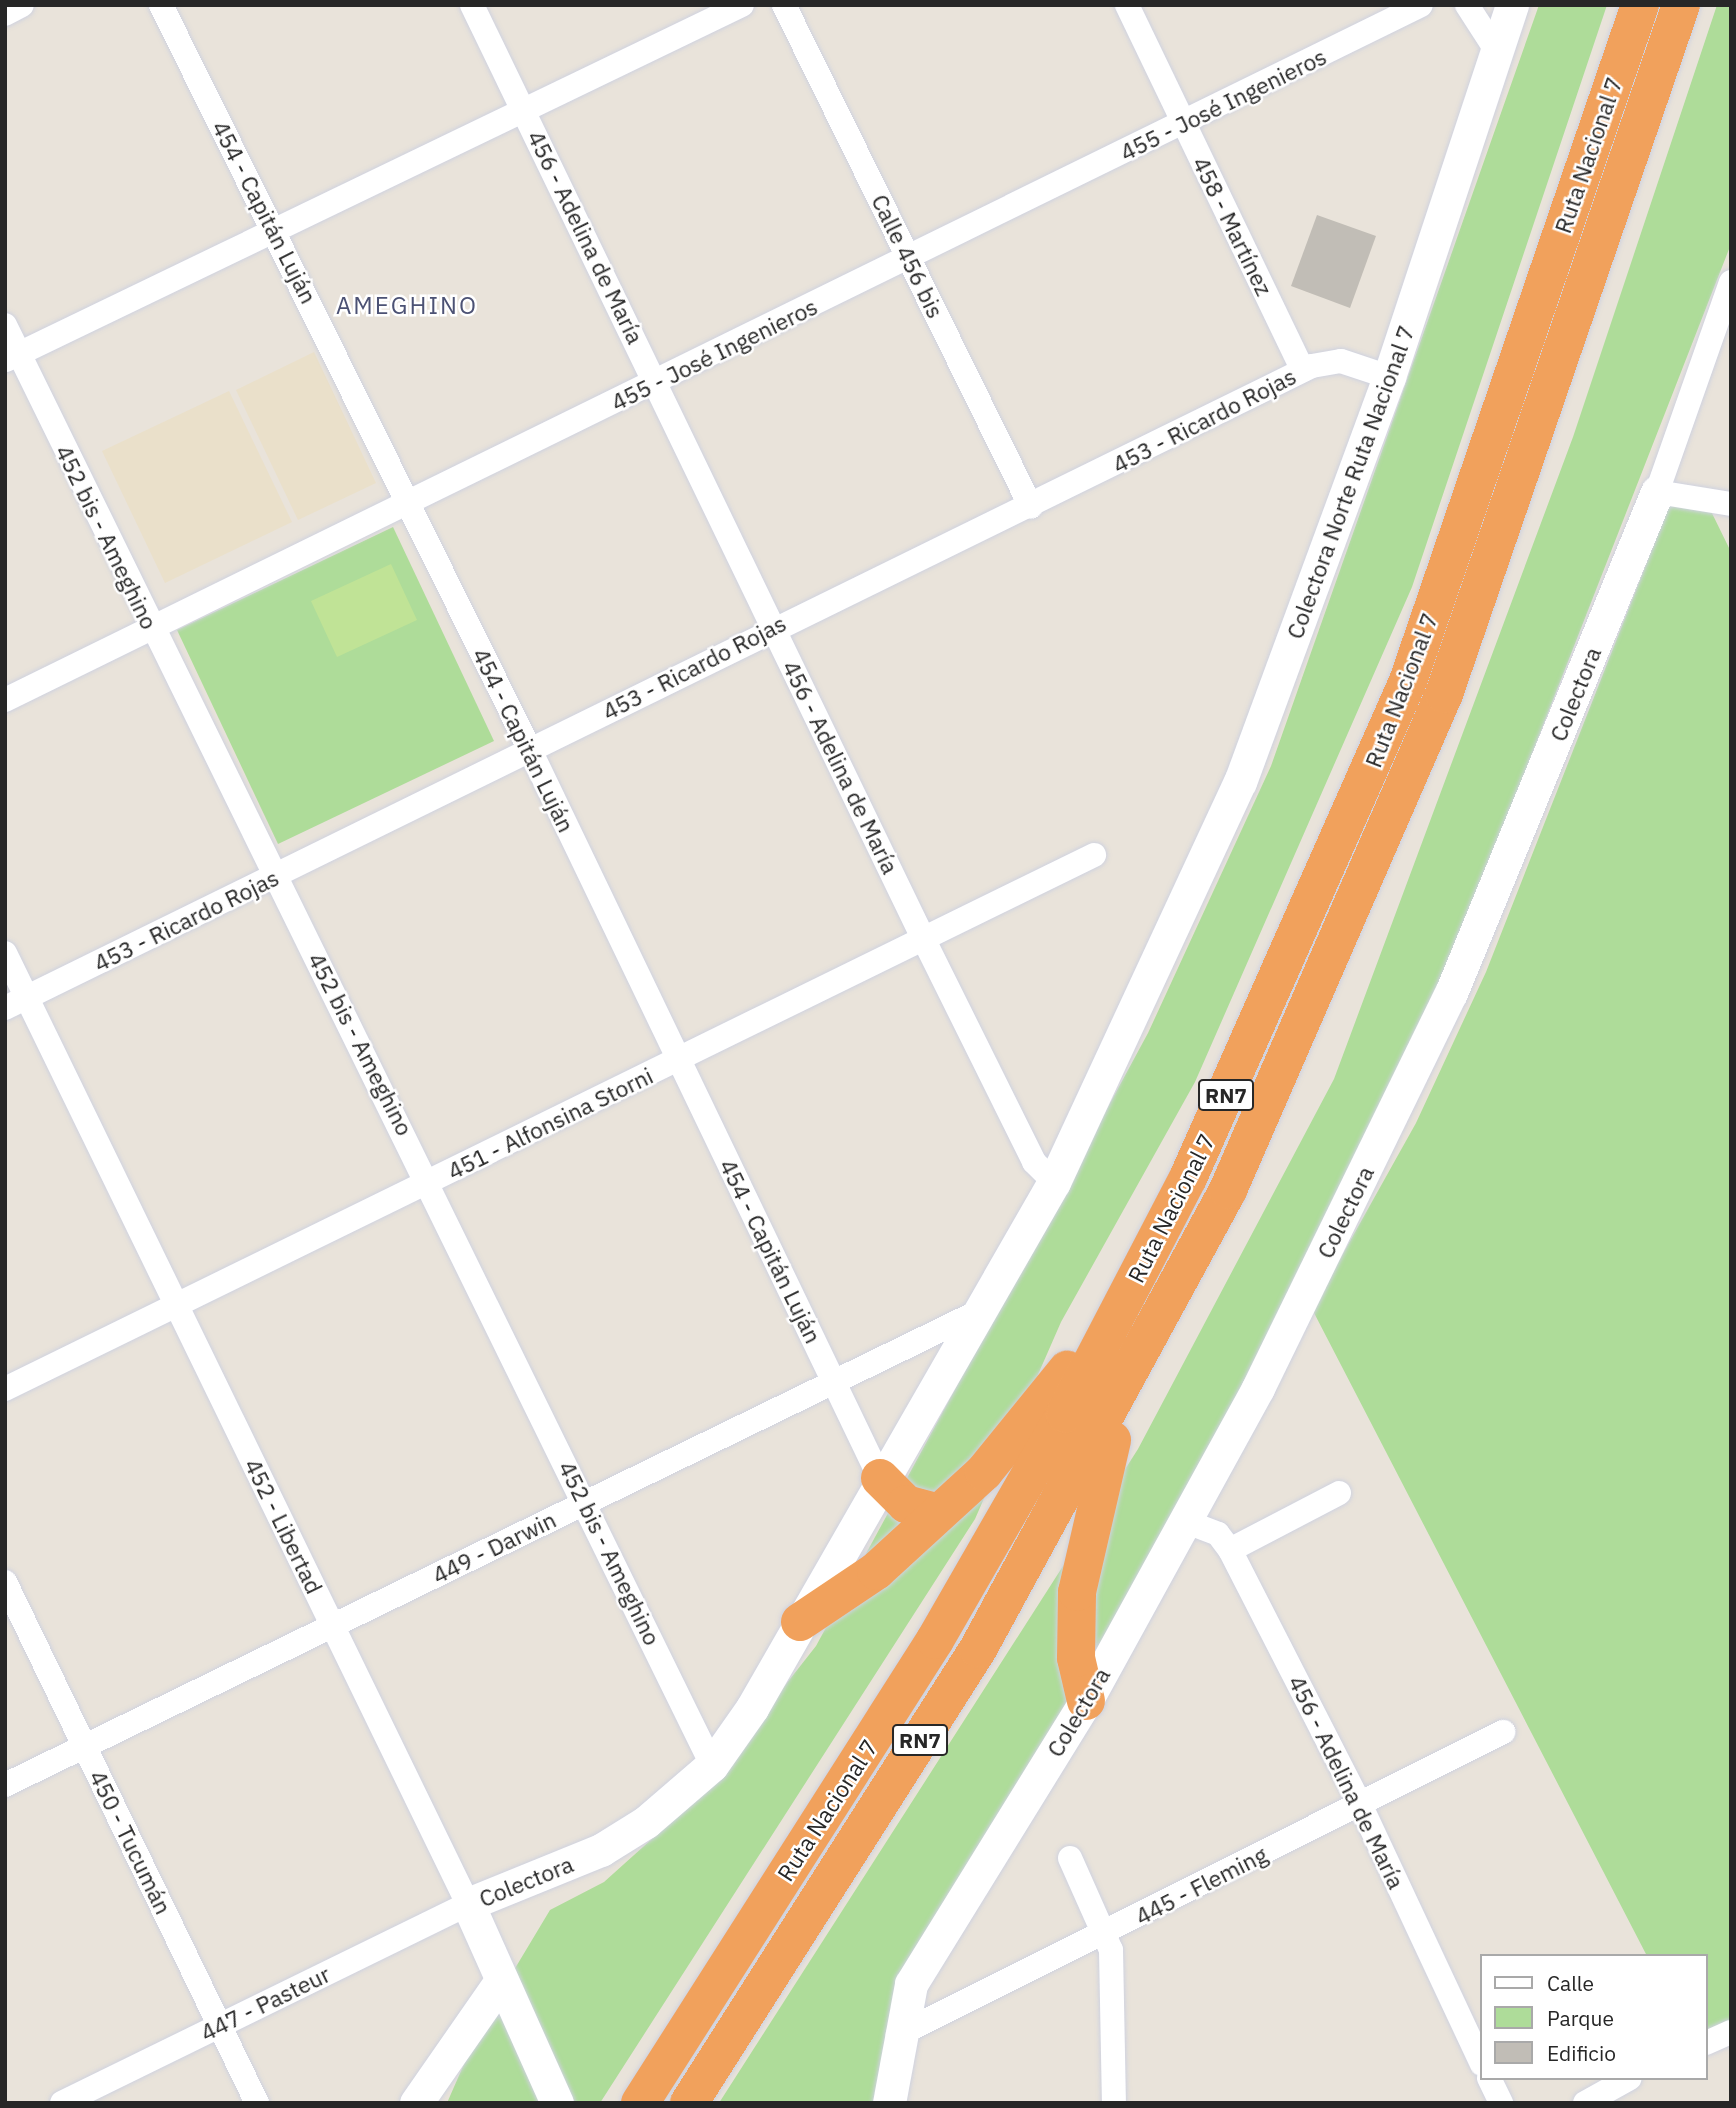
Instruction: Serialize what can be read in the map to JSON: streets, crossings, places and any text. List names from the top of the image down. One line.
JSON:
{"streets":{"highway":["Ruta Nacional 7","RN7"],"street":["455 - José Ingenieros","454 - Capitán Luján","458 - Martínez","456 - Adelina de María","Calle 456 bis","453 - Ricardo Rojas","Colectora Norte Ruta Nacional 7","452 bis - Ameghino","Colectora","451 - Alfonsina Storni","452 - Libertad","449 - Darwin","450 - Tucumán","445 - Fleming","447 - Pasteur"]},"crossings":[["455 - José Ingenieros","454 - Capitán Luján"],["455 - José Ingenieros","458 - Martínez"],["455 - José Ingenieros","456 - Adelina de María"],["455 - José Ingenieros","Calle 456 bis"],["455 - José Ingenieros","452 bis - Ameghino"],["454 - Capitán Luján","453 - Ricardo Rojas"],["454 - Capitán Luján","Colectora"],["454 - Capitán Luján","451 - Alfonsina Storni"],["454 - Capitán Luján","449 - Darwin"],["458 - Martínez","453 - Ricardo Rojas"],["456 - Adelina de María","453 - Ricardo Rojas"],["456 - Adelina de María","Colectora"],["456 - Adelina de María","451 - Alfonsina Storni"],["456 - Adelina de María","445 - Fleming"],["Calle 456 bis","453 - Ricardo Rojas"],["453 - Ricardo Rojas","Colectora Norte Ruta Nacional 7"],["453 - Ricardo Rojas","452 bis - Ameghino"],["453 - Ricardo Rojas","452 - Libertad"],["Colectora Norte Ruta Nacional 7","Colectora"],["452 bis - Ameghino","Colectora"],["452 bis - Ameghino","451 - Alfonsina Storni"],["452 bis - Ameghino","449 - Darwin"],["Colectora","452 - Libertad"],["Colectora","449 - Darwin"],["Colectora","445 - Fleming"],["Colectora","447 - Pasteur"],["451 - Alfonsina Storni","452 - Libertad"],["452 - Libertad","449 - Darwin"],["452 - Libertad","447 - Pasteur"],["449 - Darwin","450 - Tucumán"],["450 - Tucumán","447 - Pasteur"]],"districts":["AMEGHINO"],"legend":["Calle","Parque","Edificio"]}
